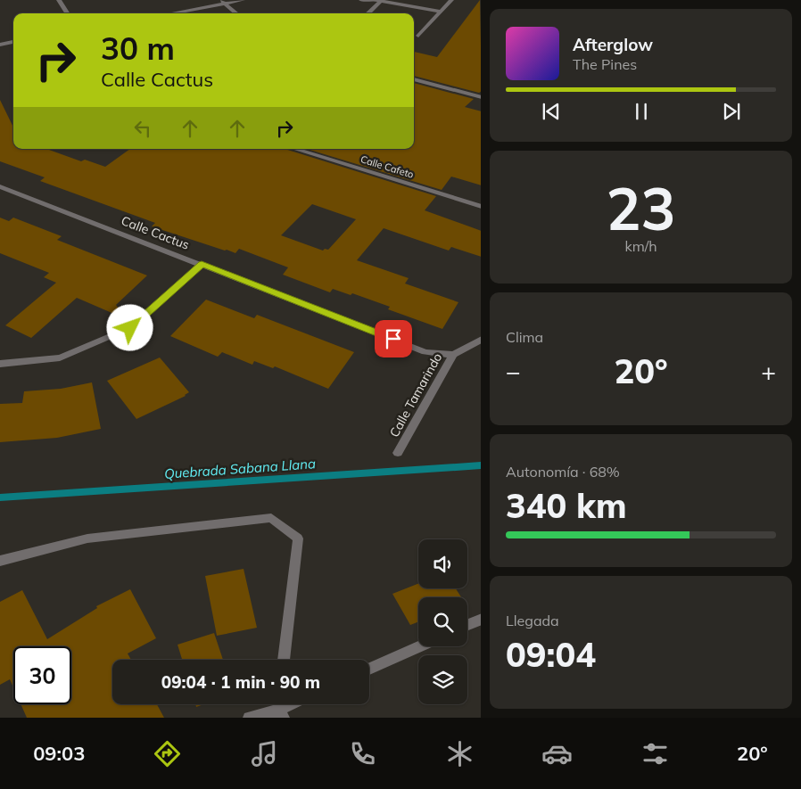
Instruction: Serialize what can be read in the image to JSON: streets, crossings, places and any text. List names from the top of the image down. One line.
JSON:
{"streets":{"street":["Calle Cafeto","Calle Cactus","Calle Tamarindo"]},"crossings":[["Calle Cactus","Calle Tamarindo"]],"water":["Quebrada Sabana Llana"],"page":{"turn":["30 m","Calle Cactus"],"song":["Afterglow","The Pines"],"tile":[["23","km/h"],"Clima",["Autonomía · 68%","340 km"],["Llegada","09:04"]],"heat":["−","20°","+"],"limit":"30","trip":"09:04 · 1 min · 90 m","tabs":["09:03","20°"]}}
